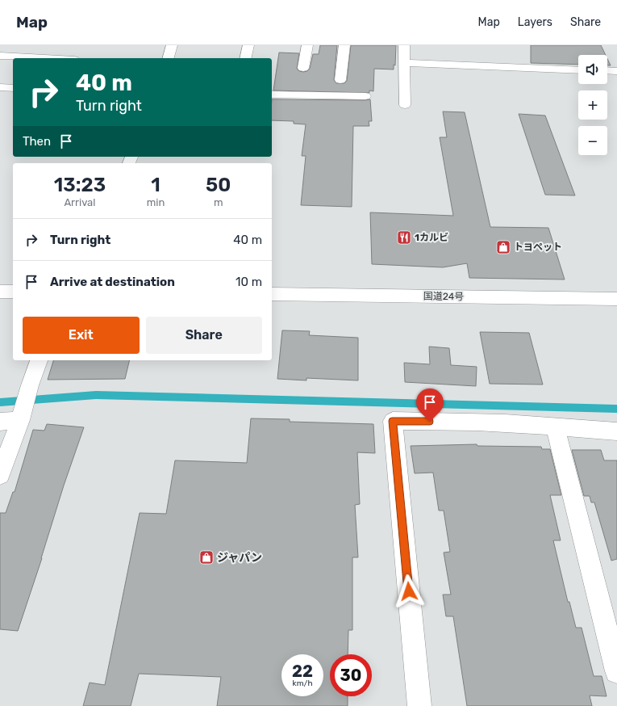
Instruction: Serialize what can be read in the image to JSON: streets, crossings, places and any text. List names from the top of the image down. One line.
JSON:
{"streets":{"main road":["国道24号"]},"places":{"restaurant":["1カルビ"],"shop":["トヨペット","ジャパン"]},"page":{"header":"Map","nav":["Map","Layers","Share"],"map_buttons":["+","−"],"turn":["40 m","Turn right"],"then":"Then","eta":["13:23","Arrival","1","min","50","m"],"list":[{"name":"Turn right","value":"40 m"},{"name":"Arrive at destination","value":"10 m"}],"buttons":["Exit","Share"],"speed":"22 km/h","limit":"30"}}
